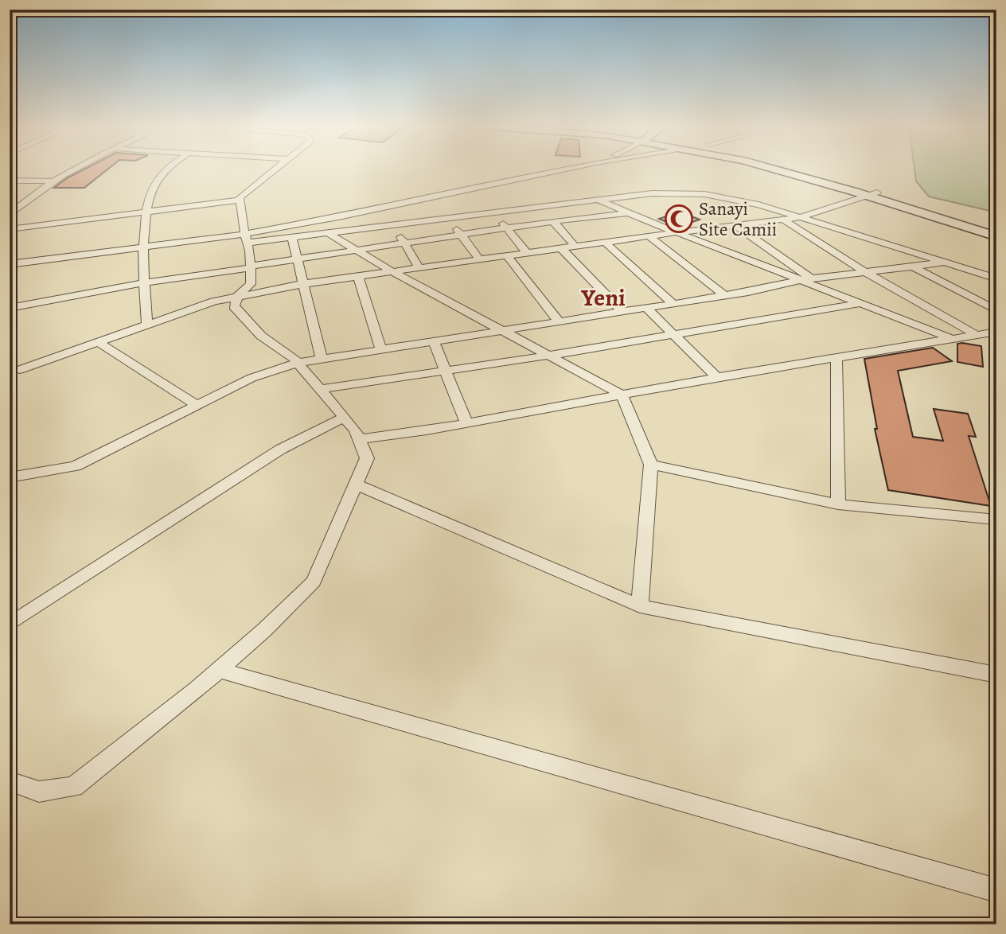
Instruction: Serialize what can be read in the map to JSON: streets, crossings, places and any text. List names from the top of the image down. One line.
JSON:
{"districts":["Yeni"],"places":{"mosque":["Sanayi Site Camii"]}}
